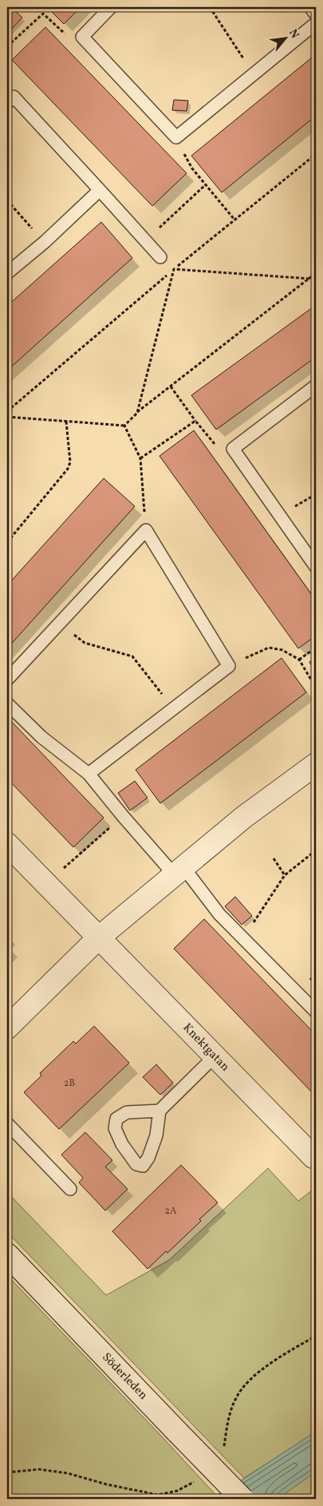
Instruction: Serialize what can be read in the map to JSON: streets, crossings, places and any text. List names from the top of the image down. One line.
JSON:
{"streets":{"street":["Knektgatan","Söderleden"]},"house_numbers":["2B","2A"],"north":"top right"}
